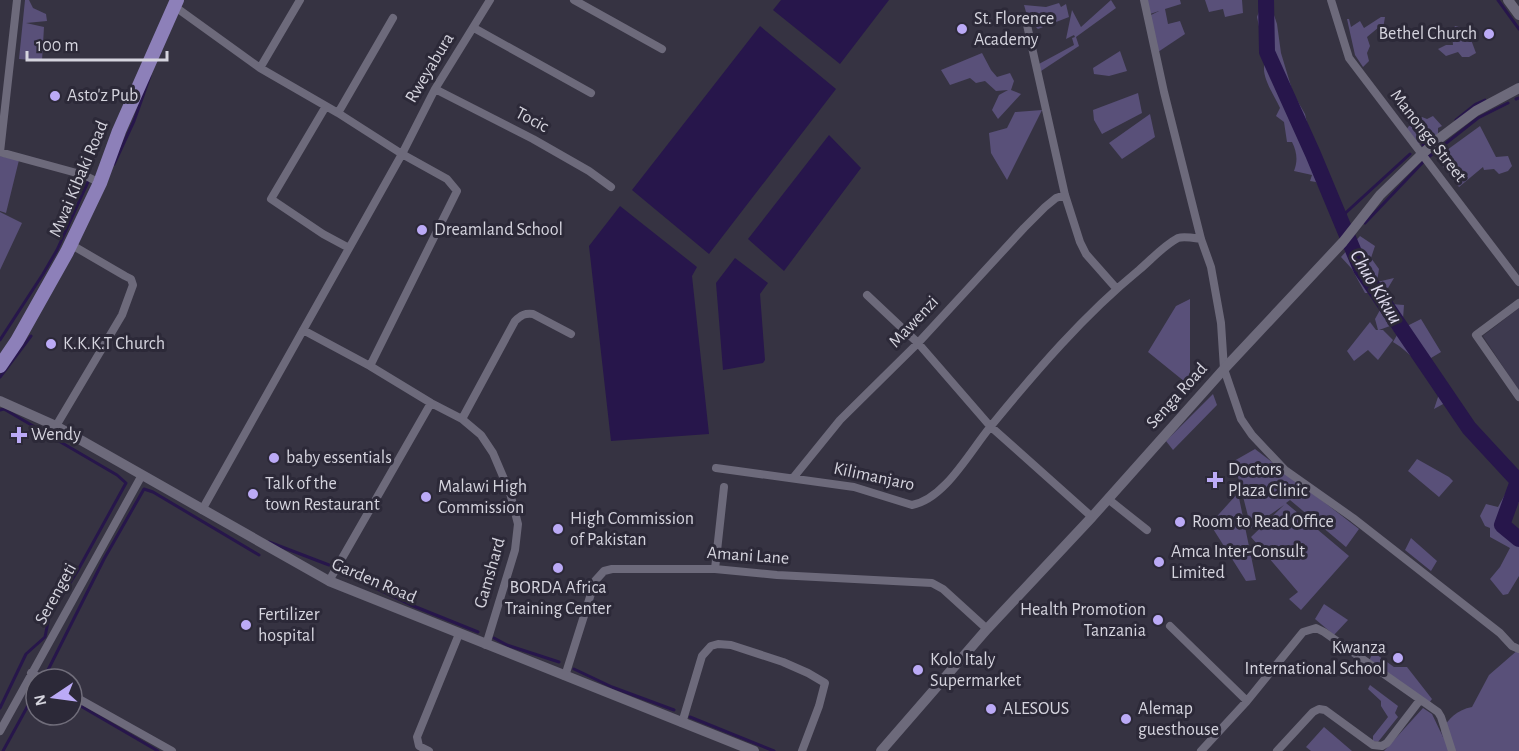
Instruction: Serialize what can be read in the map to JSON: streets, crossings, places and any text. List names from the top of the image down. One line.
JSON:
{"streets":{"main road":["Mwai Kibaki Road"],"street":["Rweyabura","Tocic","Manonge Street","Mawenzi","Senga Road","Kilimanjaro","Amani Lane","Gamshard","Garden Road","Serengeti"]},"crossings":[["Rweyabura","Tocic"],["Rweyabura","Gamshard"],["Rweyabura","Garden Road"],["Manonge Street","Senga Road"],["Mawenzi","Kilimanjaro"],["Senga Road","Amani Lane"],["Amani Lane","Garden Road"],["Gamshard","Garden Road"],["Garden Road","Serengeti"]],"water":["Chuo Kikuu"],"places":{"other":["St. Florence Academy","Bethel Church","Asto'z Pub","Dreamland School","K.K.K.T Church","baby essentials","Talk of the town Restaurant","Malawi High Commission","Room to Read Office","High Commission of Pakistan","Amca Inter-Consult Limited","BORDA Africa Training Center","Health Promotion Tanzania","Fertilizer hospital","Kwanza International School","Kolo Italy Supermarket","ALESOUS","Alemap guesthouse"],"health":["Wendy","Doctors Plaza Clinic"]},"scale_bar":"100 m","north":"left"}
